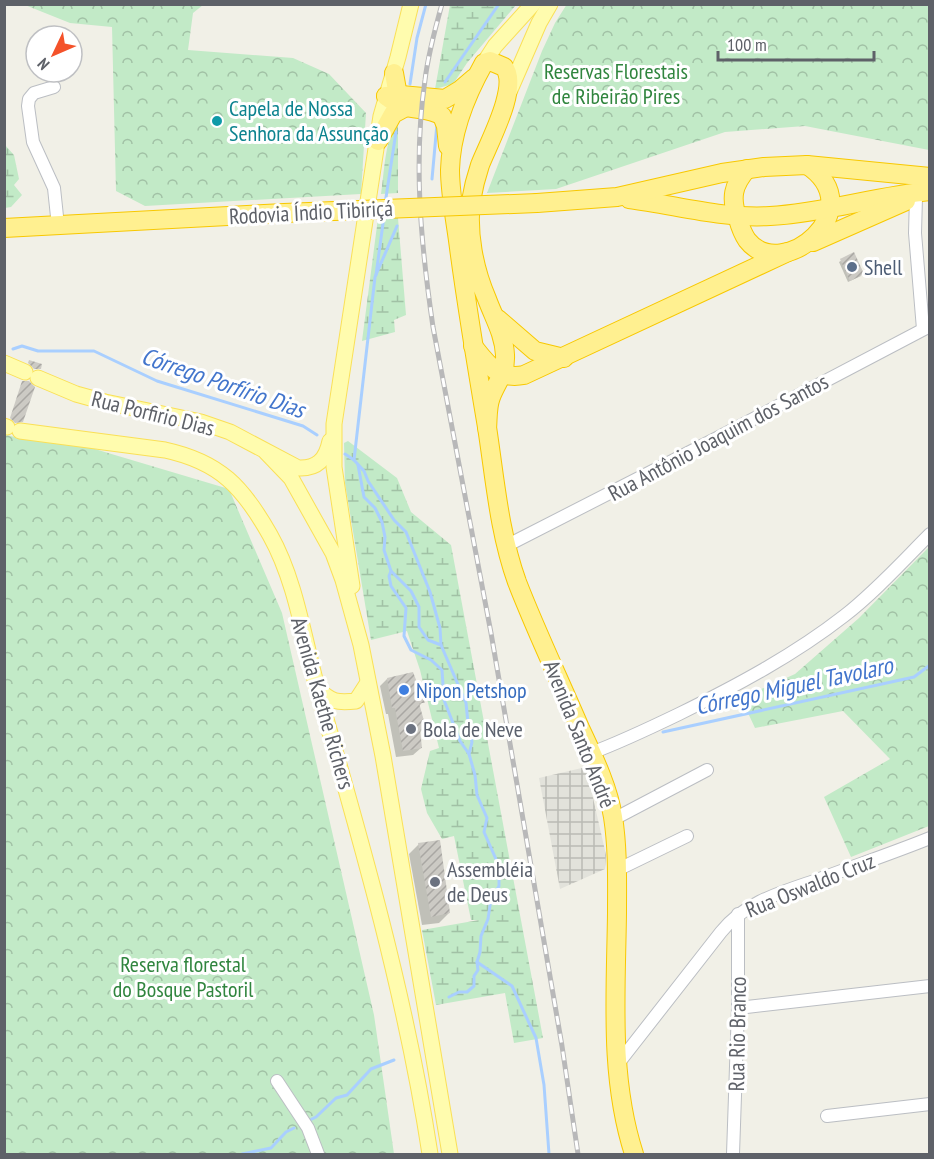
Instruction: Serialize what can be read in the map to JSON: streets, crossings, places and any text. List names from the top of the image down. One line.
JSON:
{"streets":{"highway":["Rodovia Índio Tibiriçá","Avenida Santo André"],"main road":["Rua Porfirio Dias","Avenida Kaethe Richers"],"street":["Rua Antônio Joaquim dos Santos","Rua Oswaldo Cruz","Rua Rio Branco"]},"crossings":[["Rua Porfirio Dias","Avenida Kaethe Richers"],["Rua Antônio Joaquim dos Santos","Avenida Santo André"],["Avenida Santo André","Rua Oswaldo Cruz"],["Rua Oswaldo Cruz","Rua Rio Branco"]],"water":["Córrego Porfírio Dias","Córrego Miguel Tavolaro"],"parks":["Reservas Florestais de Ribeirão Pires","Reserva florestal do Bosque Pastoril"],"places":["Capela de Nossa Senhora da Assunção","Shell","Nipon Petshop","Bola de Neve","Assembléia de Deus"],"scale_bar":"100 m","north":"bottom left"}
